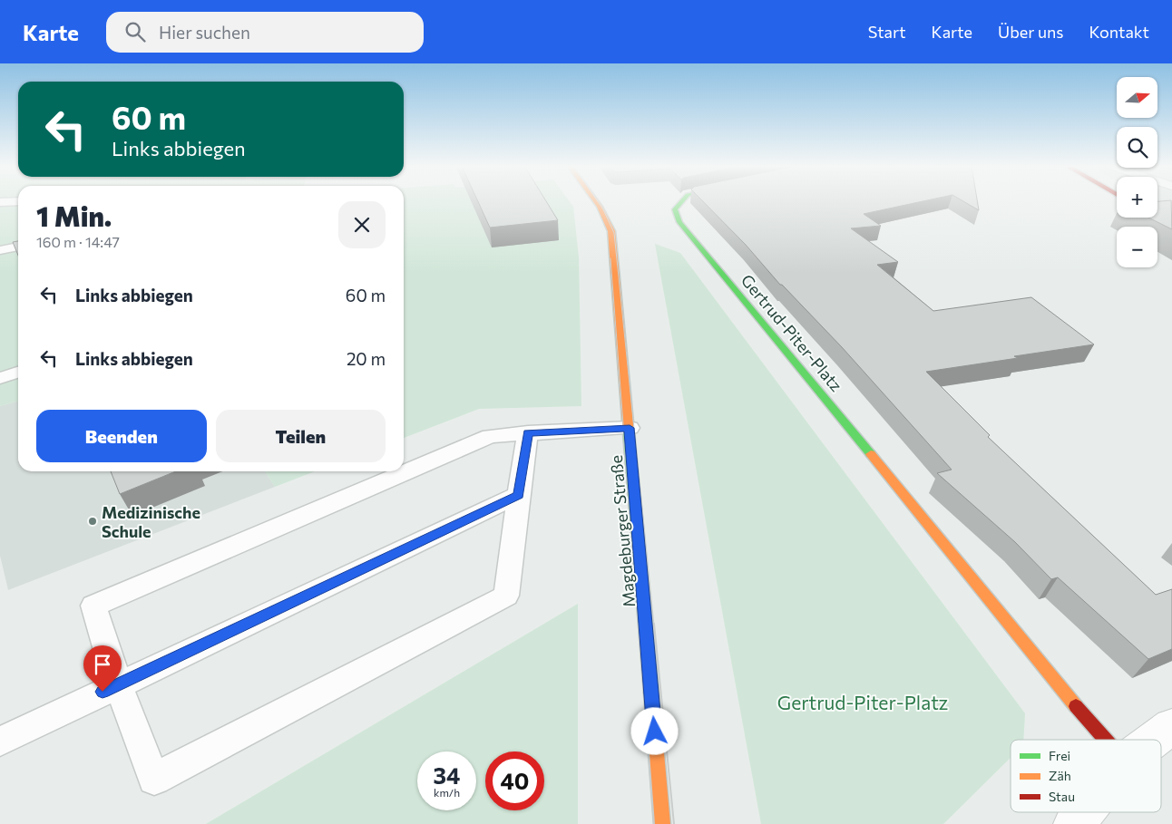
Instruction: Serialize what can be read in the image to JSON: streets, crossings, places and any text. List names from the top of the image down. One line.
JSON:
{"streets":{"street":["Gertrud-Piter-Platz","Magdeburger Straße"]},"parks":["Gertrud-Piter-Platz"],"places":["Medizinische Schule"],"legend":["Frei","Zäh","Stau"],"north":"right","page":{"header":"Karte","search":"Hier suchen","nav":["Start","Karte","Über uns","Kontakt"],"map_buttons":["+","−"],"turn":["60 m","Links abbiegen"],"heading":["1 Min.","160 m · 14:47"],"list":[{"name":"Links abbiegen","value":"60 m"},{"name":"Links abbiegen","value":"20 m"}],"buttons":["Beenden","Teilen"],"speed":"34 km/h","limit":"40"}}
